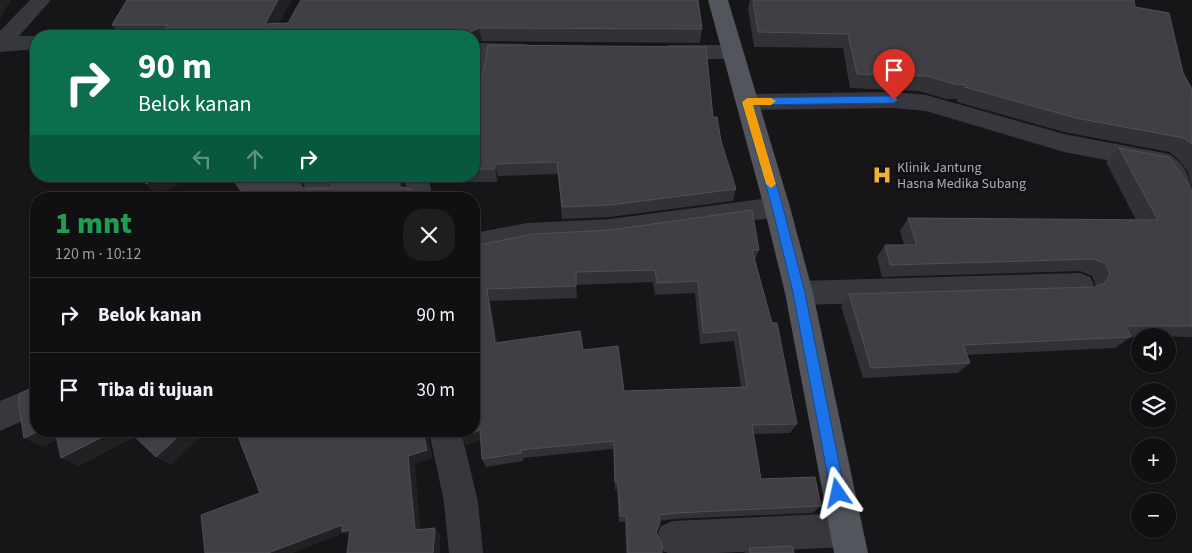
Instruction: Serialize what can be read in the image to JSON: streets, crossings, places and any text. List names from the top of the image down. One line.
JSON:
{"places":{"hospital":["Klinik Jantung Hasna Medika Subang"]},"page":{"turn":["90 m","Belok kanan"],"heading":["1 mnt","120 m · 10:12"],"list":[{"name":"Belok kanan","value":"90 m"},{"name":"Tiba di tujuan","value":"30 m"}],"map_buttons":["+","−"]}}
